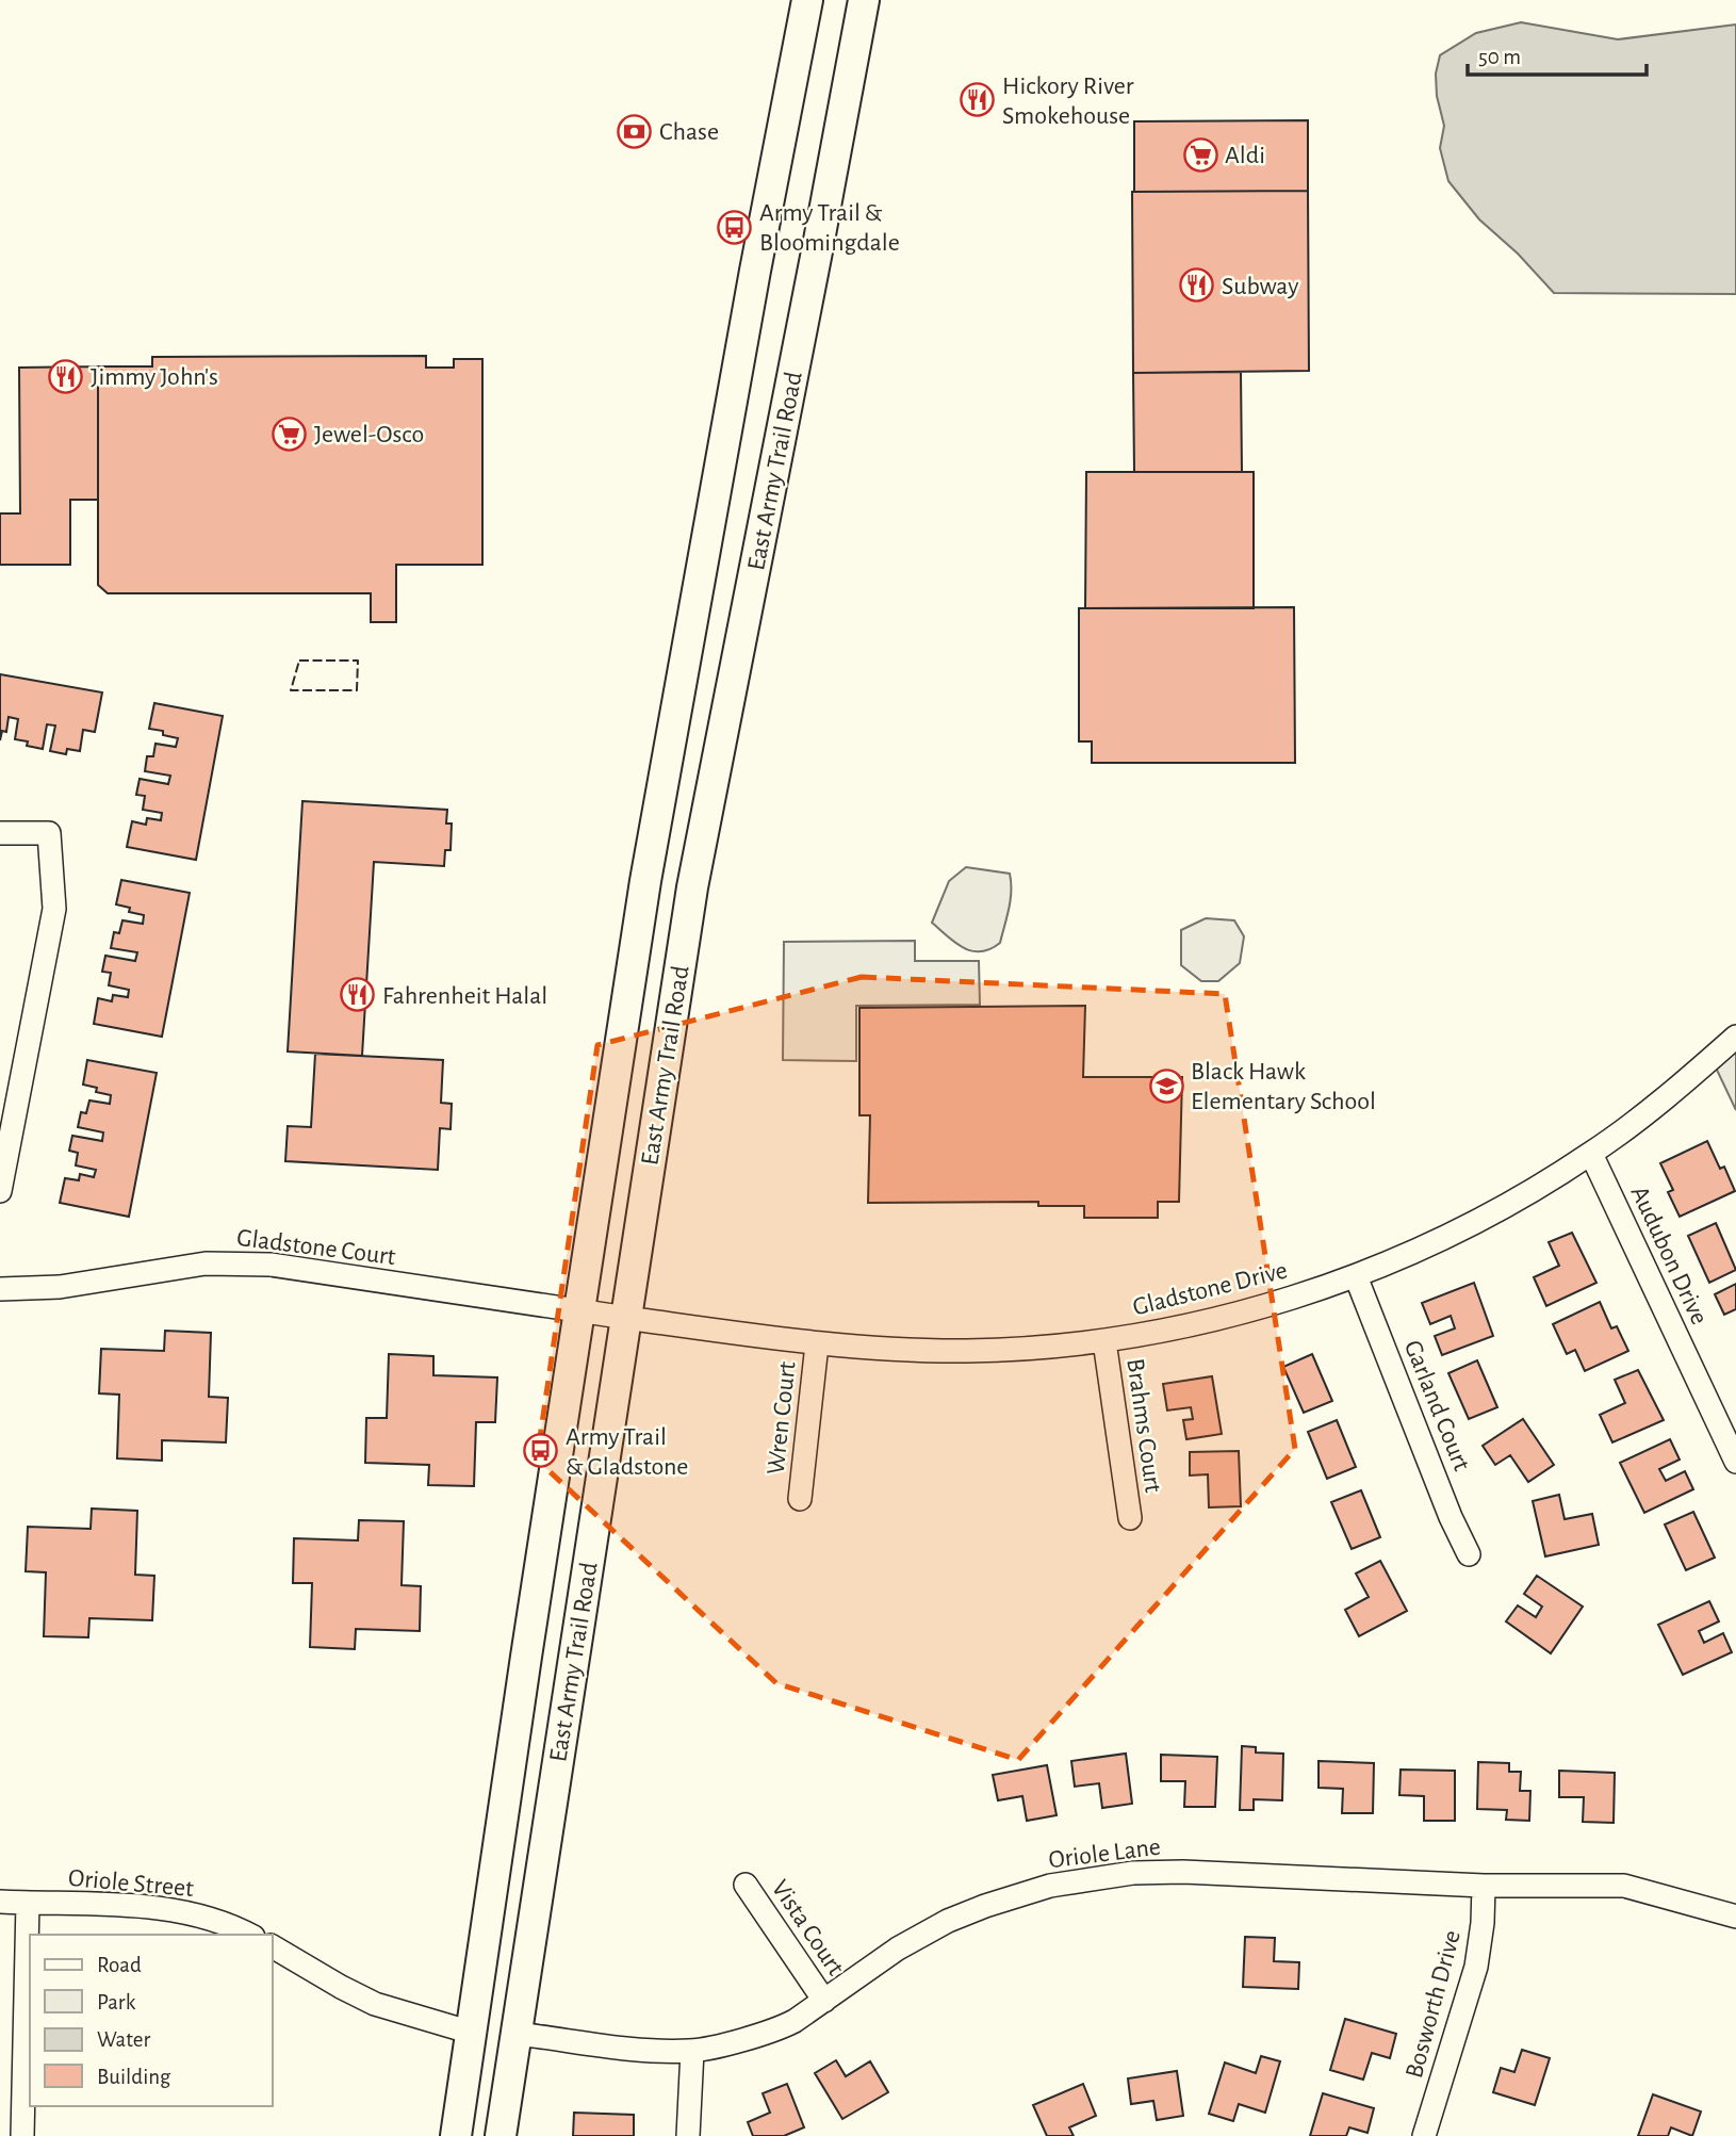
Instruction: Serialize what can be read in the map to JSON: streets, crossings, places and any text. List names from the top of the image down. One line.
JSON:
{"streets":{"main road":["East Army Trail Road"],"street":["Gladstone Court","Audubon Drive","Gladstone Drive","Garland Court","Wren Court","Brahms Court","Oriole Lane","Oriole Street","Vista Court","Bosworth Drive"]},"crossings":[["East Army Trail Road","Gladstone Court"],["East Army Trail Road","Gladstone Drive"],["East Army Trail Road","Oriole Lane"],["Gladstone Court","Gladstone Drive"],["Audubon Drive","Gladstone Drive"],["Gladstone Drive","Garland Court"],["Gladstone Drive","Wren Court"],["Gladstone Drive","Brahms Court"],["Oriole Lane","Vista Court"],["Oriole Lane","Bosworth Drive"]],"places":{"restaurant":["Hickory River Smokehouse","Subway","Jimmy John's","Fahrenheit Halal"],"bank":["Chase"],"supermarket":["Aldi","Jewel-Osco"],"bus stop":["Army Trail & Bloomingdale","Army Trail & Gladstone"],"school or university":["Black Hawk Elementary School"]},"legend":["Road","Park","Water","Building"],"scale_bar":"50 m"}
